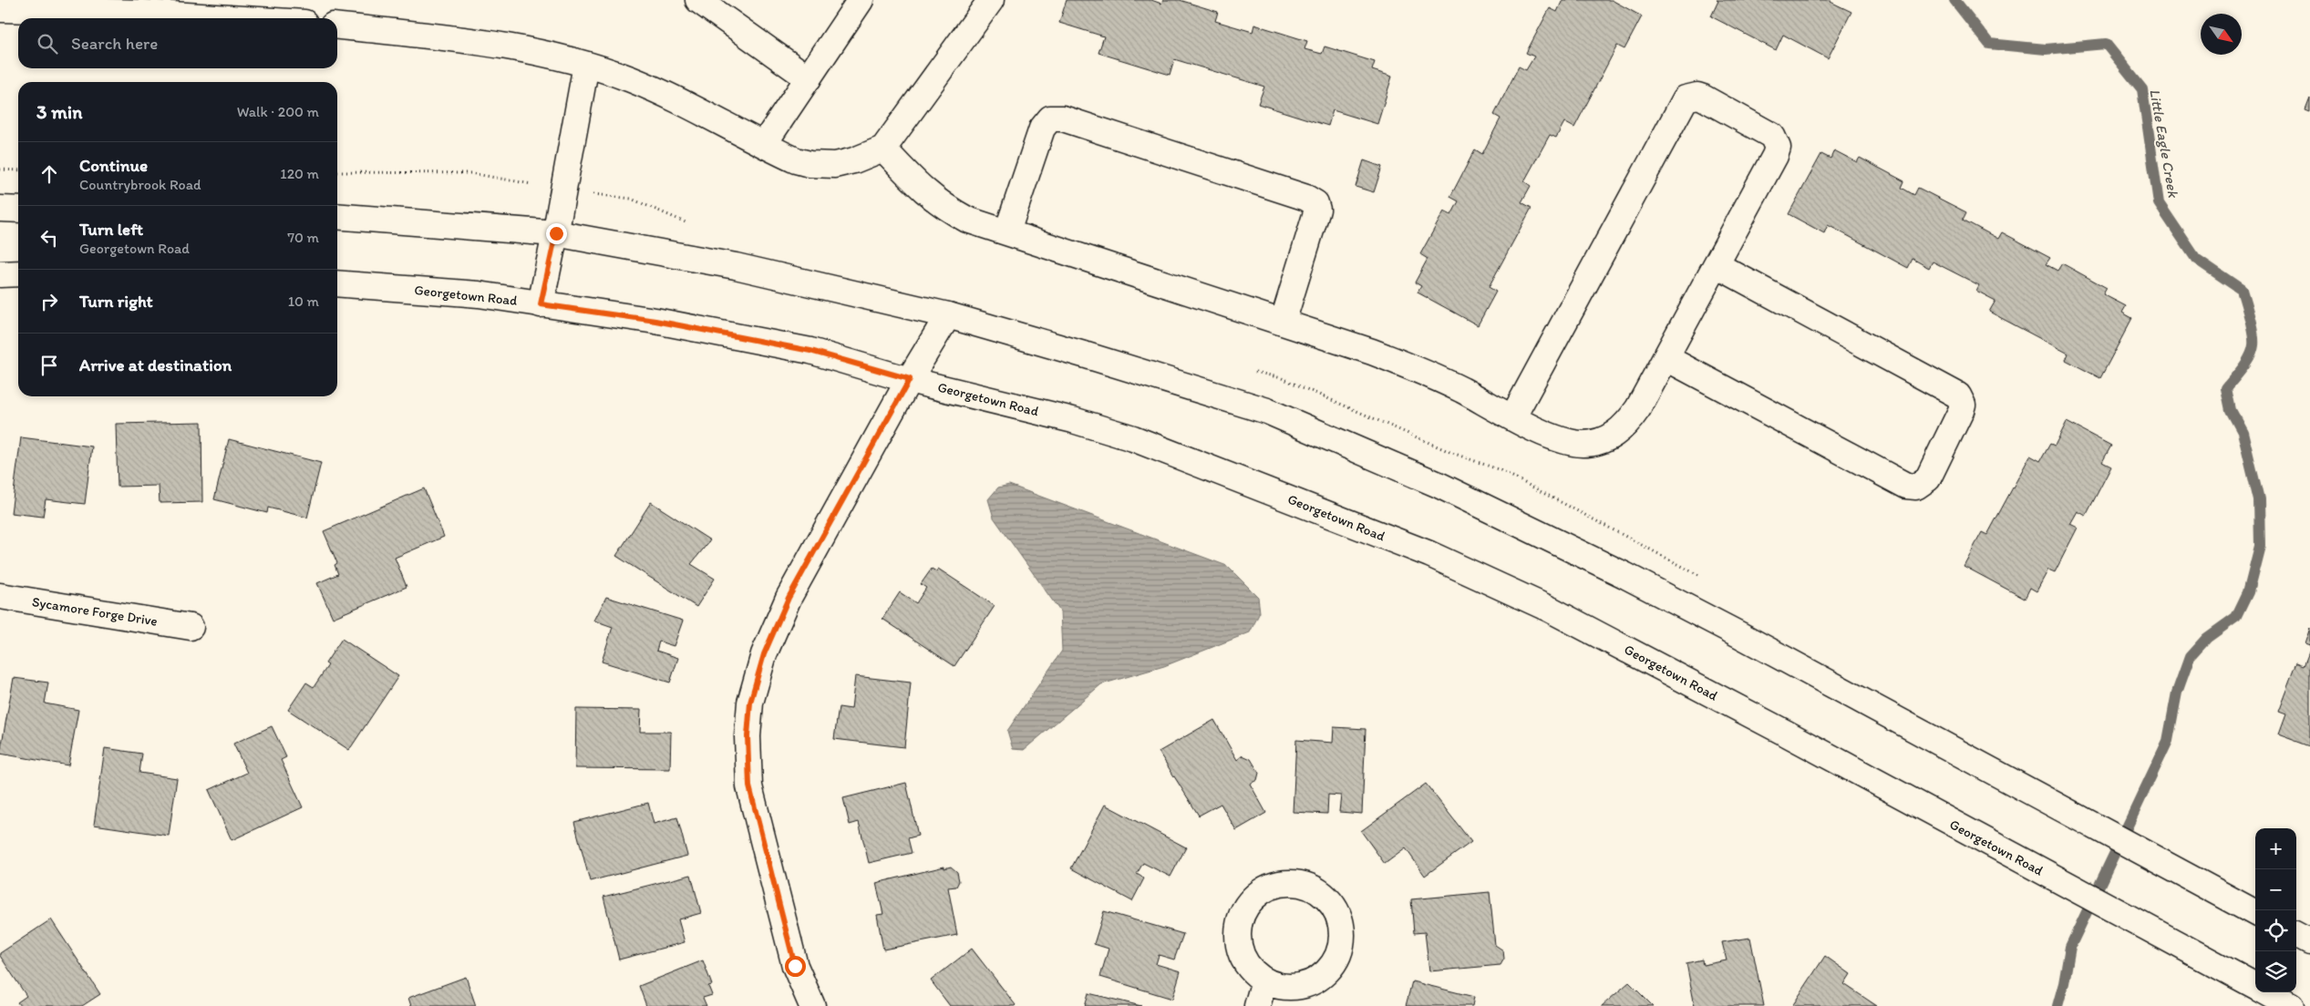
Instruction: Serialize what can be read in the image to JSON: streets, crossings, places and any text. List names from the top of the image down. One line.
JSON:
{"streets":{"street":["Georgetown Road","Sycamore Forge Drive"]},"water":["Little Eagle Creek"],"north":"bottom right","page":{"search":"Search here","heading":["3 min","Walk · 200 m"],"list":[["Continue","Countrybrook Road","120 m"],["Turn left","Georgetown Road","70 m"],["Turn right","10 m"],"Arrive at destination"],"map_buttons":["+","−"]}}
